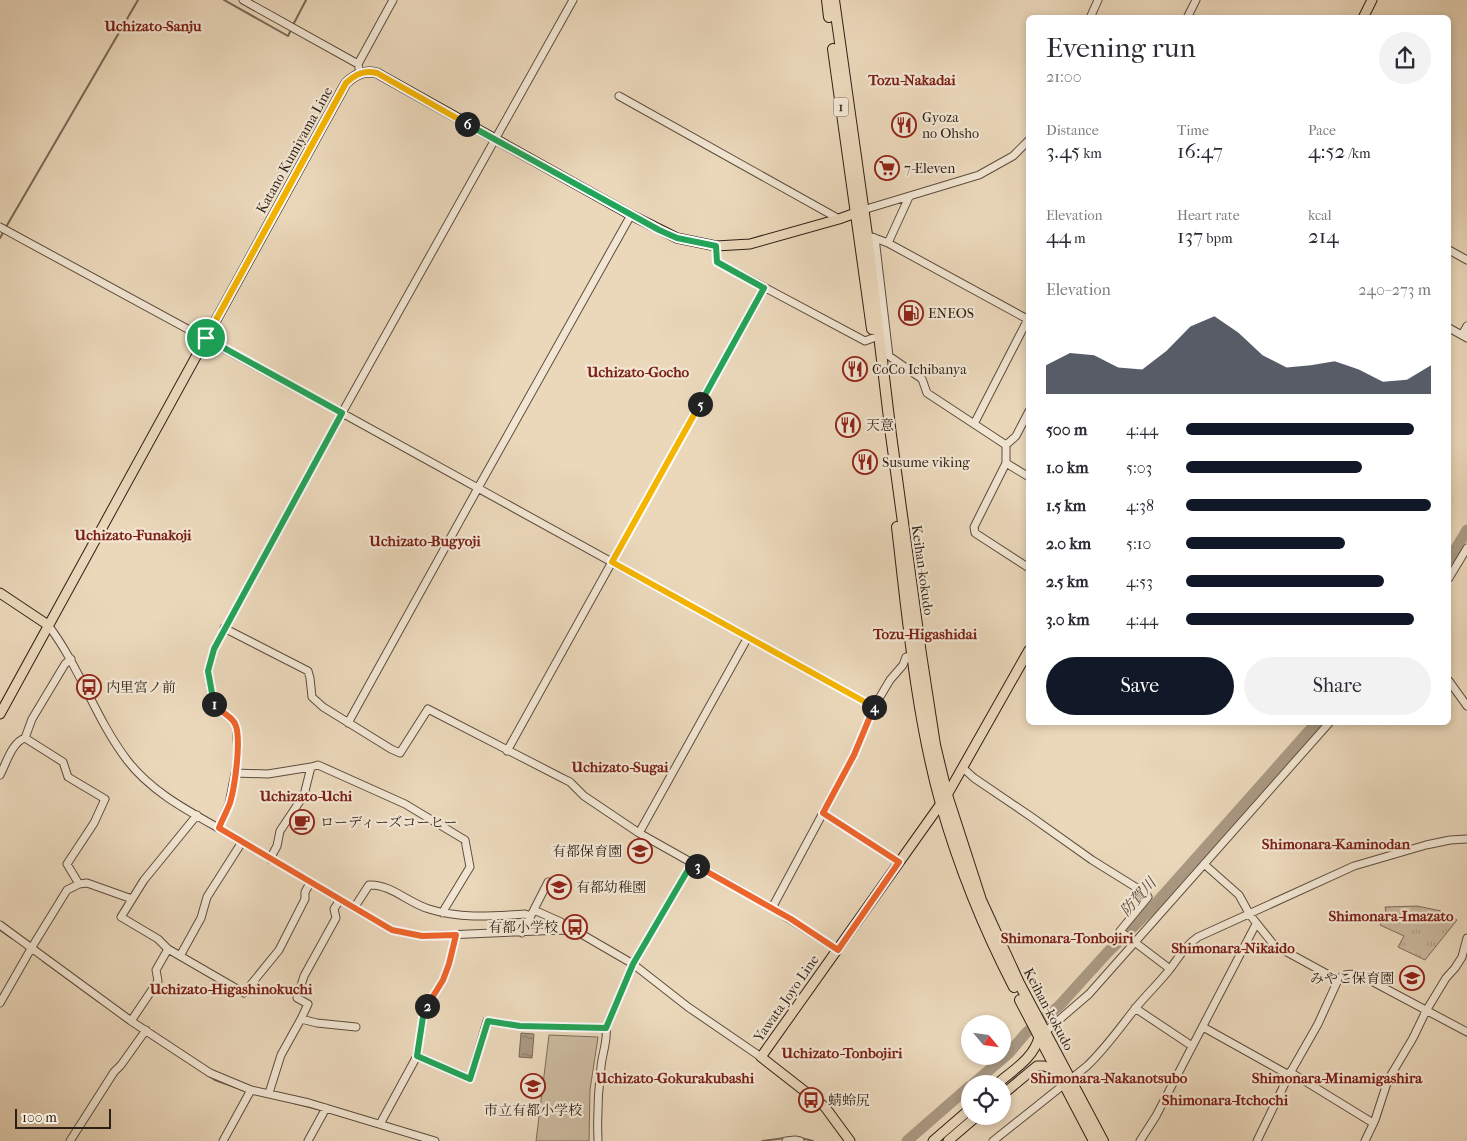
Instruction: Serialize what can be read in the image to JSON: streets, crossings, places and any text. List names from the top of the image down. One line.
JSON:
{"streets":{"highway":["1","Keihan-kokudo"],"main road":["Katano Kumiyama Line","Yawata Joyo Line"]},"crossings":[["Keihan-kokudo","Yawata Joyo Line"]],"districts":["Uchizato-Sanju","Tozu-Nakadai","Uchizato-Gocho","Uchizato-Funakoji","Uchizato-Bugyoji","Tozu-Higashidai","Uchizato-Sugai","Uchizato-Uchi","Shimonara-Kaminodan","Shimonara-Imazato","Shimonara-Tonbojiri","Shimonara-Nikaido","Uchizato-Higashinokuchi","Uchizato-Tonbojiri","Uchizato-Gokurakubashi","Shimonara-Nakanotsubo","Shimonara-Minamigashira","Shimonara-Itchochi"],"water":["防賀川"],"places":{"restaurant":["Gyoza no Ohsho","CoCo Ichibanya","天意","Susume viking"],"supermarket":["7-Eleven"],"fuel station":["ENEOS"],"bus stop":["内里宮ノ前","有都小学校","蜻蛉尻"],"cafe":["ローディーズコーヒー"],"school or university":["有都保育園","有都幼稚園","みやこ保育園","市立有都小学校"]},"scale_bar":"100 m","north":"bottom right","page":{"heading":["Evening run","21:00"],"stats":[["Distance","3.45 km"],["Time","16:47"],["Pace","4:52 /km"],["Elevation","44 m"],["Heart rate","137 bpm"],["kcal","214"]],"pins":["6","5","1","4","3","2"],"chart":["Elevation","240–273 m"],"list":[{"name":"500 m","note":"4:44"},{"name":"1.0 km","note":"5:03"},{"name":"1.5 km","note":"4:38"},{"name":"2.0 km","note":"5:10"},{"name":"2.5 km","note":"4:53"},{"name":"3.0 km","note":"4:44"}],"buttons":["Save","Share"],"scale":"100 m"}}
